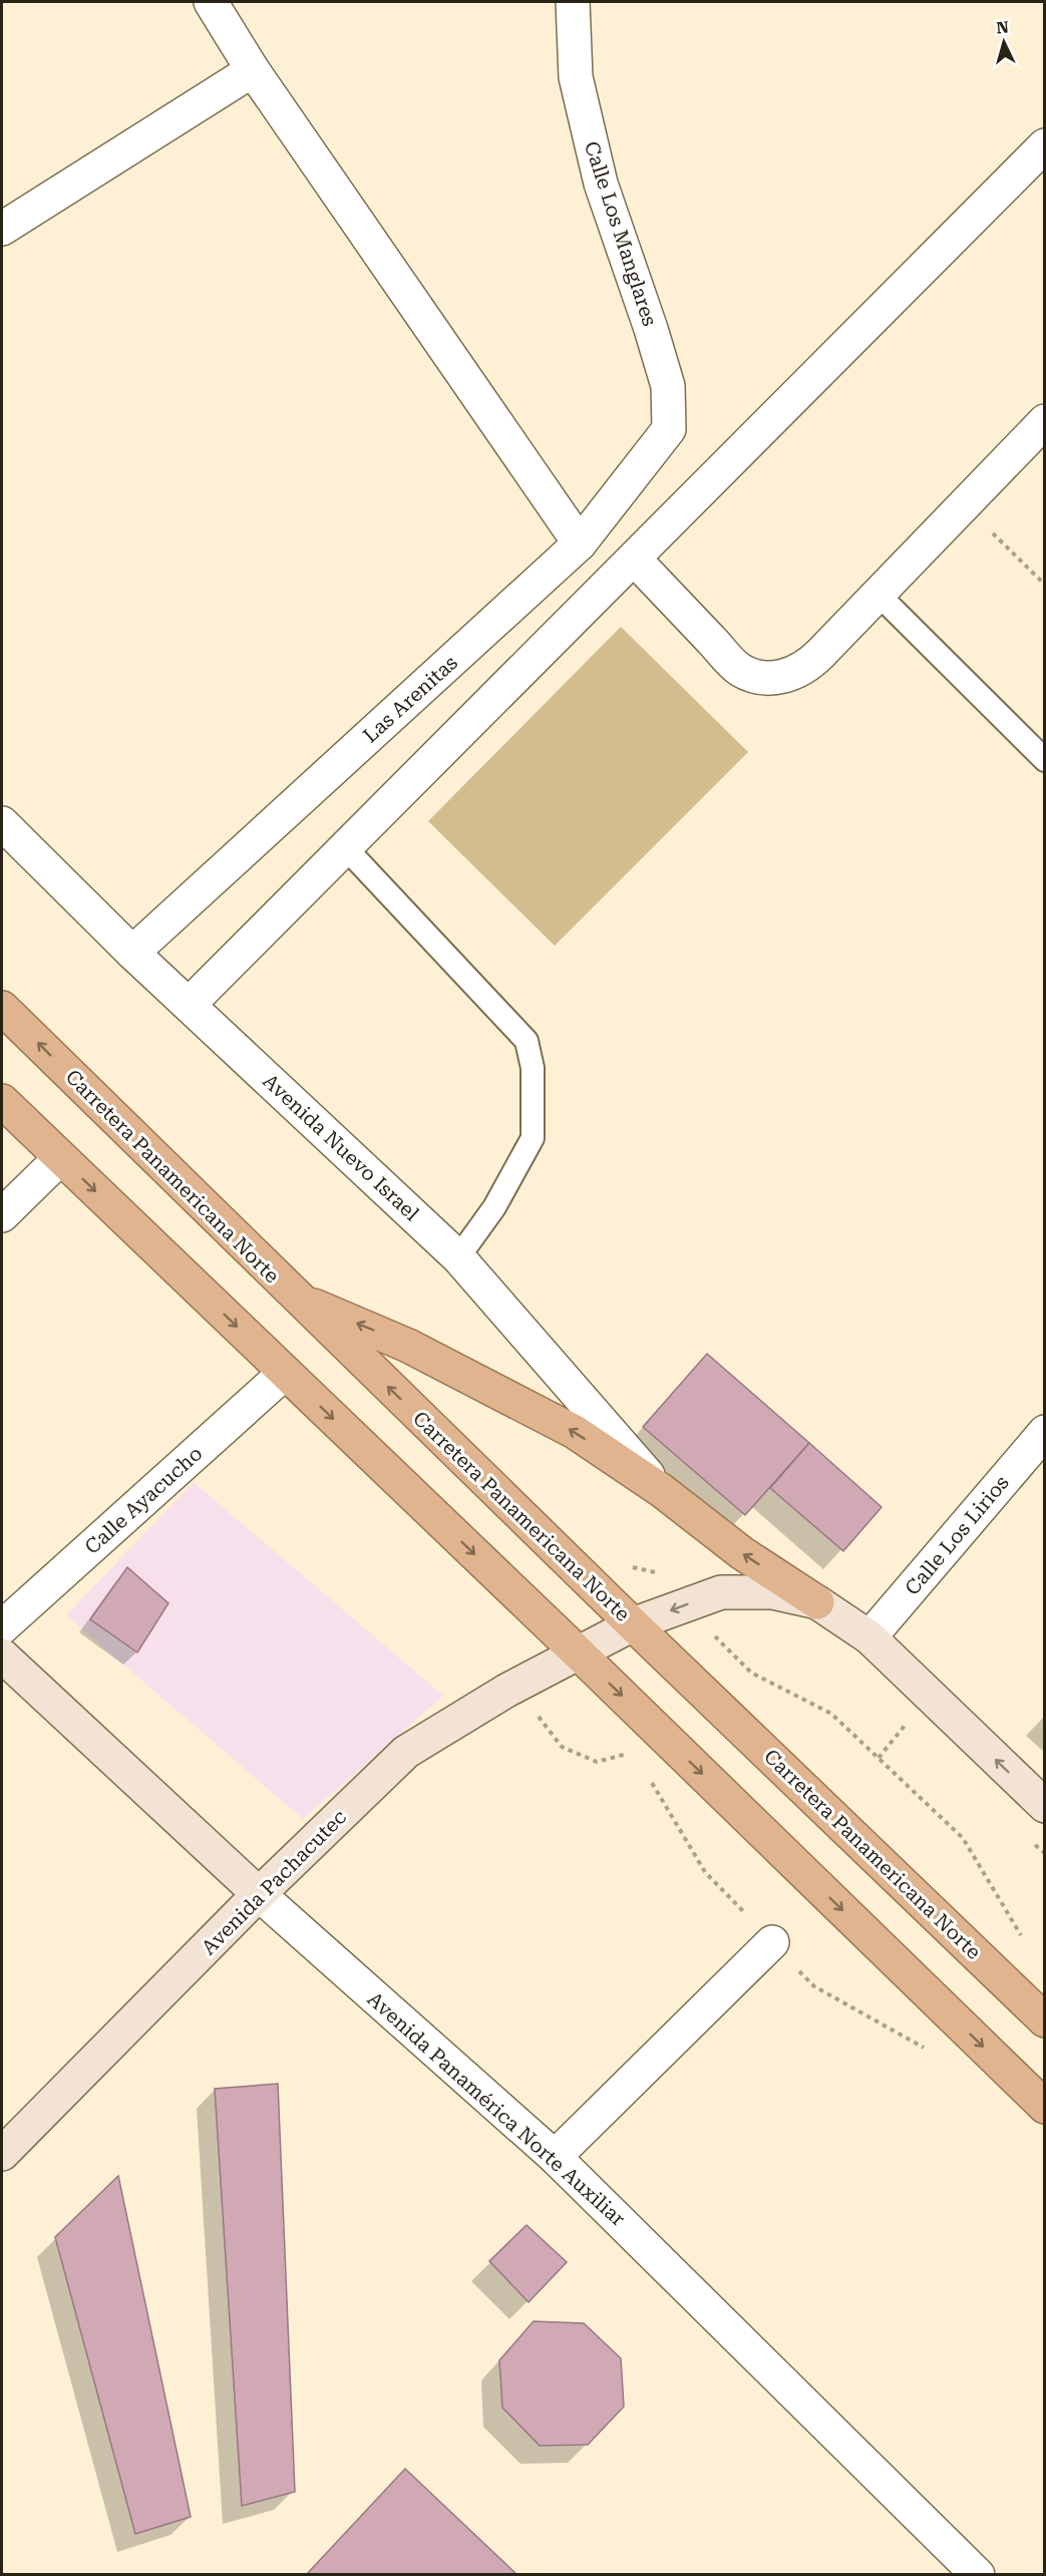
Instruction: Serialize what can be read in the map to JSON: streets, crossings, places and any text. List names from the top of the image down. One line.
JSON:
{"streets":{"highway":["Carretera Panamericana Norte"],"main road":["Avenida Pachacutec","Avenida Panamérica Norte Auxiliar"],"street":["Calle Los Manglares","Las Arenitas","Avenida Nuevo Israel","Calle Ayacucho","Calle Los Lirios"]},"crossings":[["Calle Los Manglares","Las Arenitas"],["Las Arenitas","Avenida Nuevo Israel"],["Carretera Panamericana Norte","Avenida Pachacutec"],["Avenida Pachacutec","Avenida Panamérica Norte Auxiliar"]],"north":"top"}
